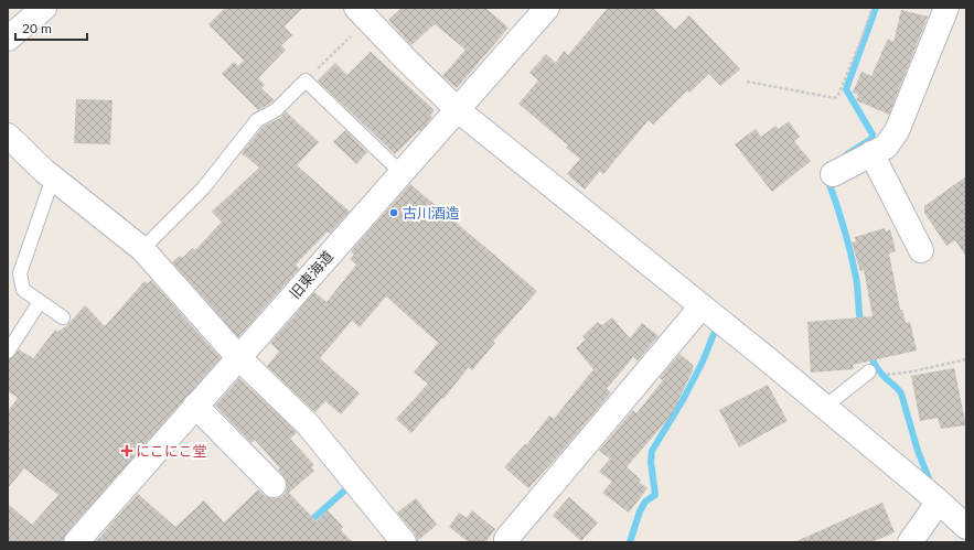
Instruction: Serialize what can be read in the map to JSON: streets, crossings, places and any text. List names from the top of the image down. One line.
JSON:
{"streets":{"street":["旧東海道"]},"places":{"other":["古川酒造"],"health":["にこにこ堂"]},"scale_bar":"20 m"}
